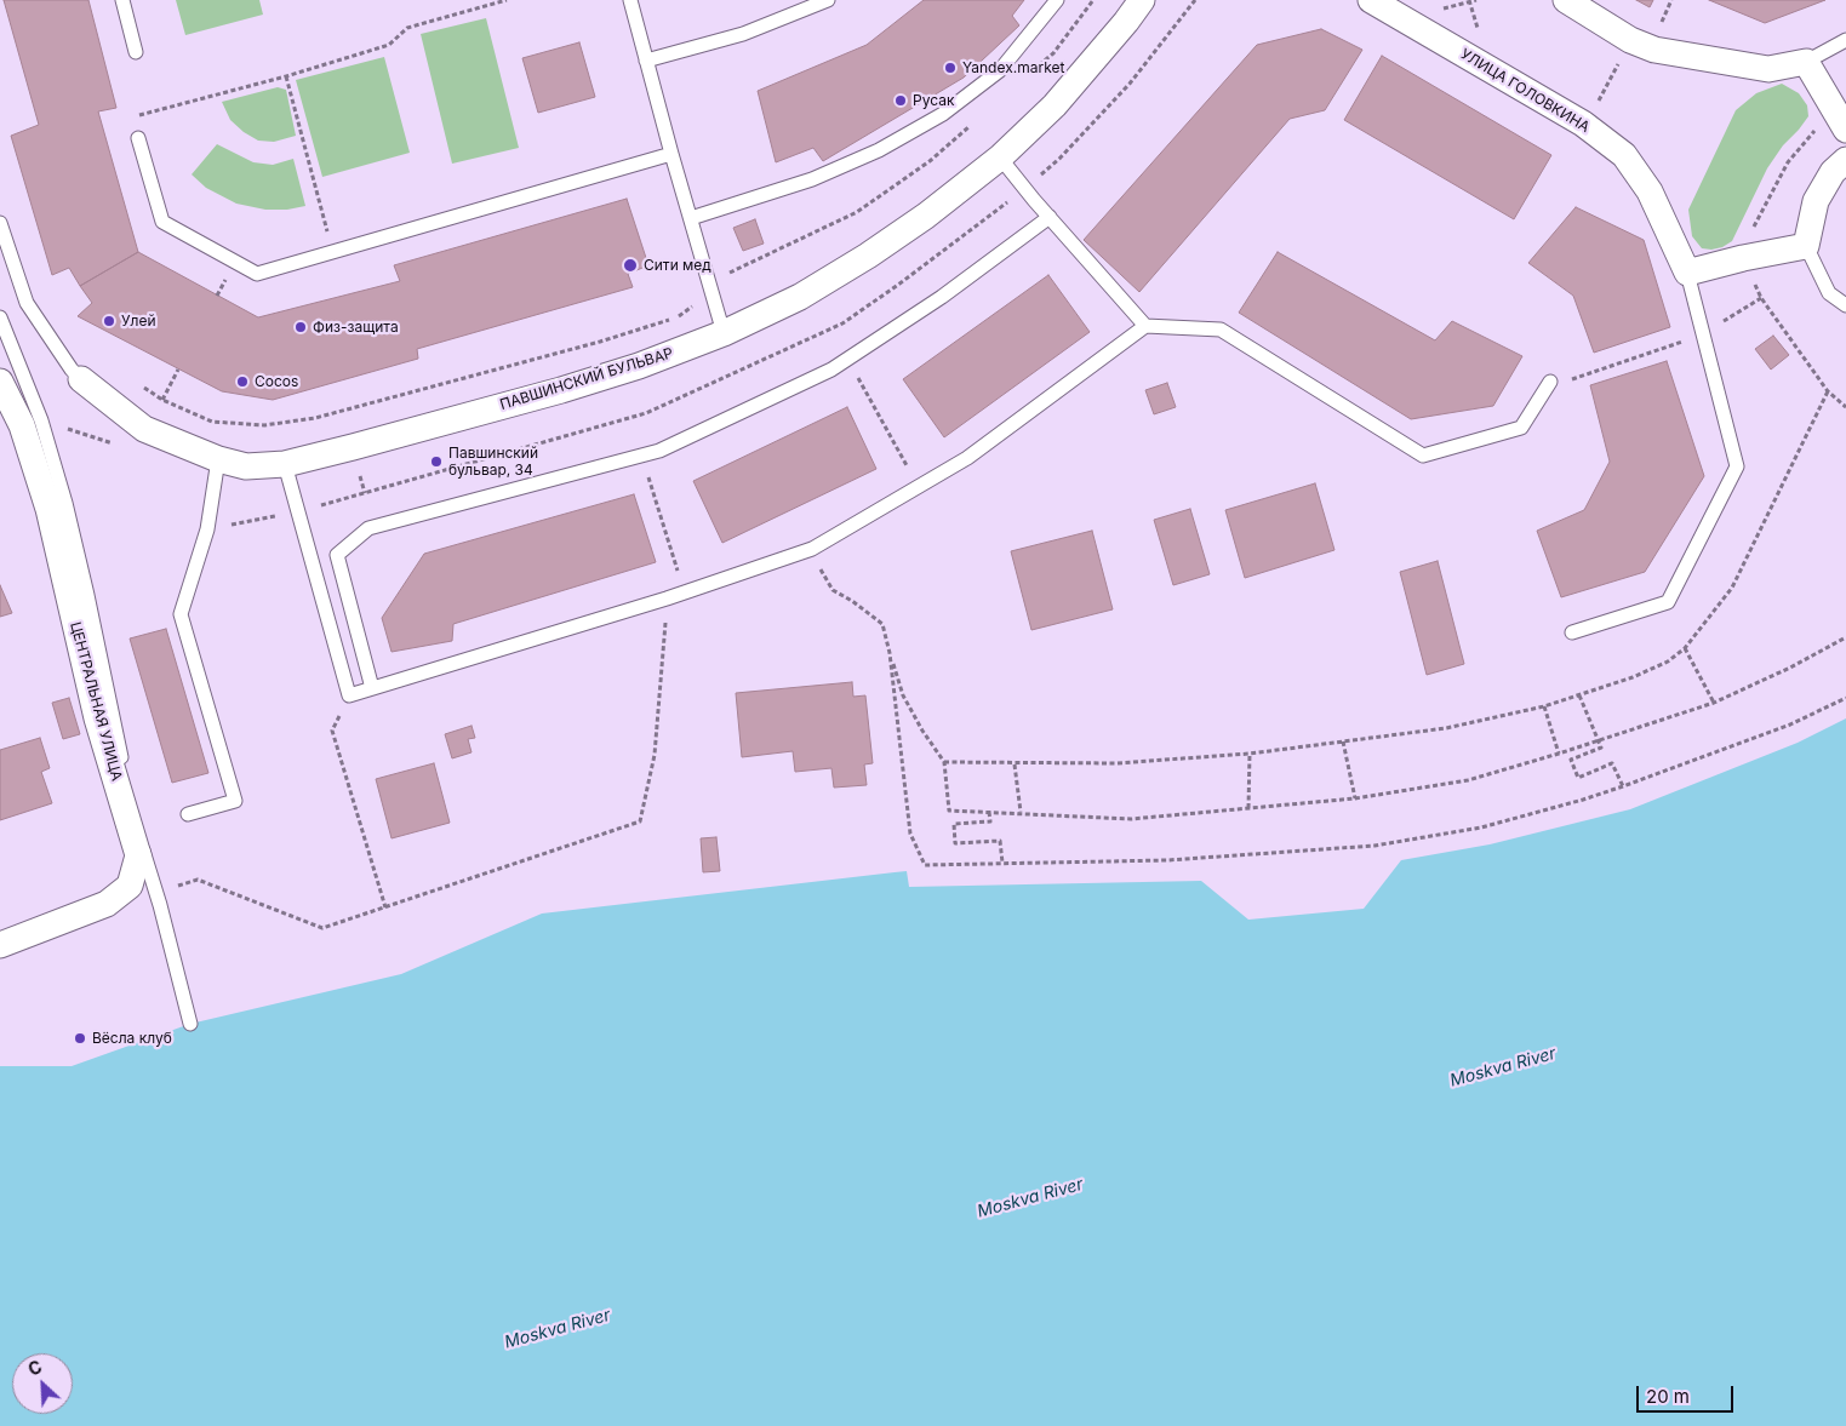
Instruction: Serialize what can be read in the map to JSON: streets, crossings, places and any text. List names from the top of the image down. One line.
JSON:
{"streets":{"street":["УЛИЦА ГОЛОВКИНА","ПАВШИНСКИЙ БУЛЬВАР","ЦЕНТРАЛЬНАЯ УЛИЦА"]},"water":["Moskva River"],"places":["Yandex.market","Русак","Сити мед","Улей","Физ-защита","Cocos","Павшинский бульвар, 34","Вёсла клуб"],"scale_bar":"20 m","north":"top left"}
